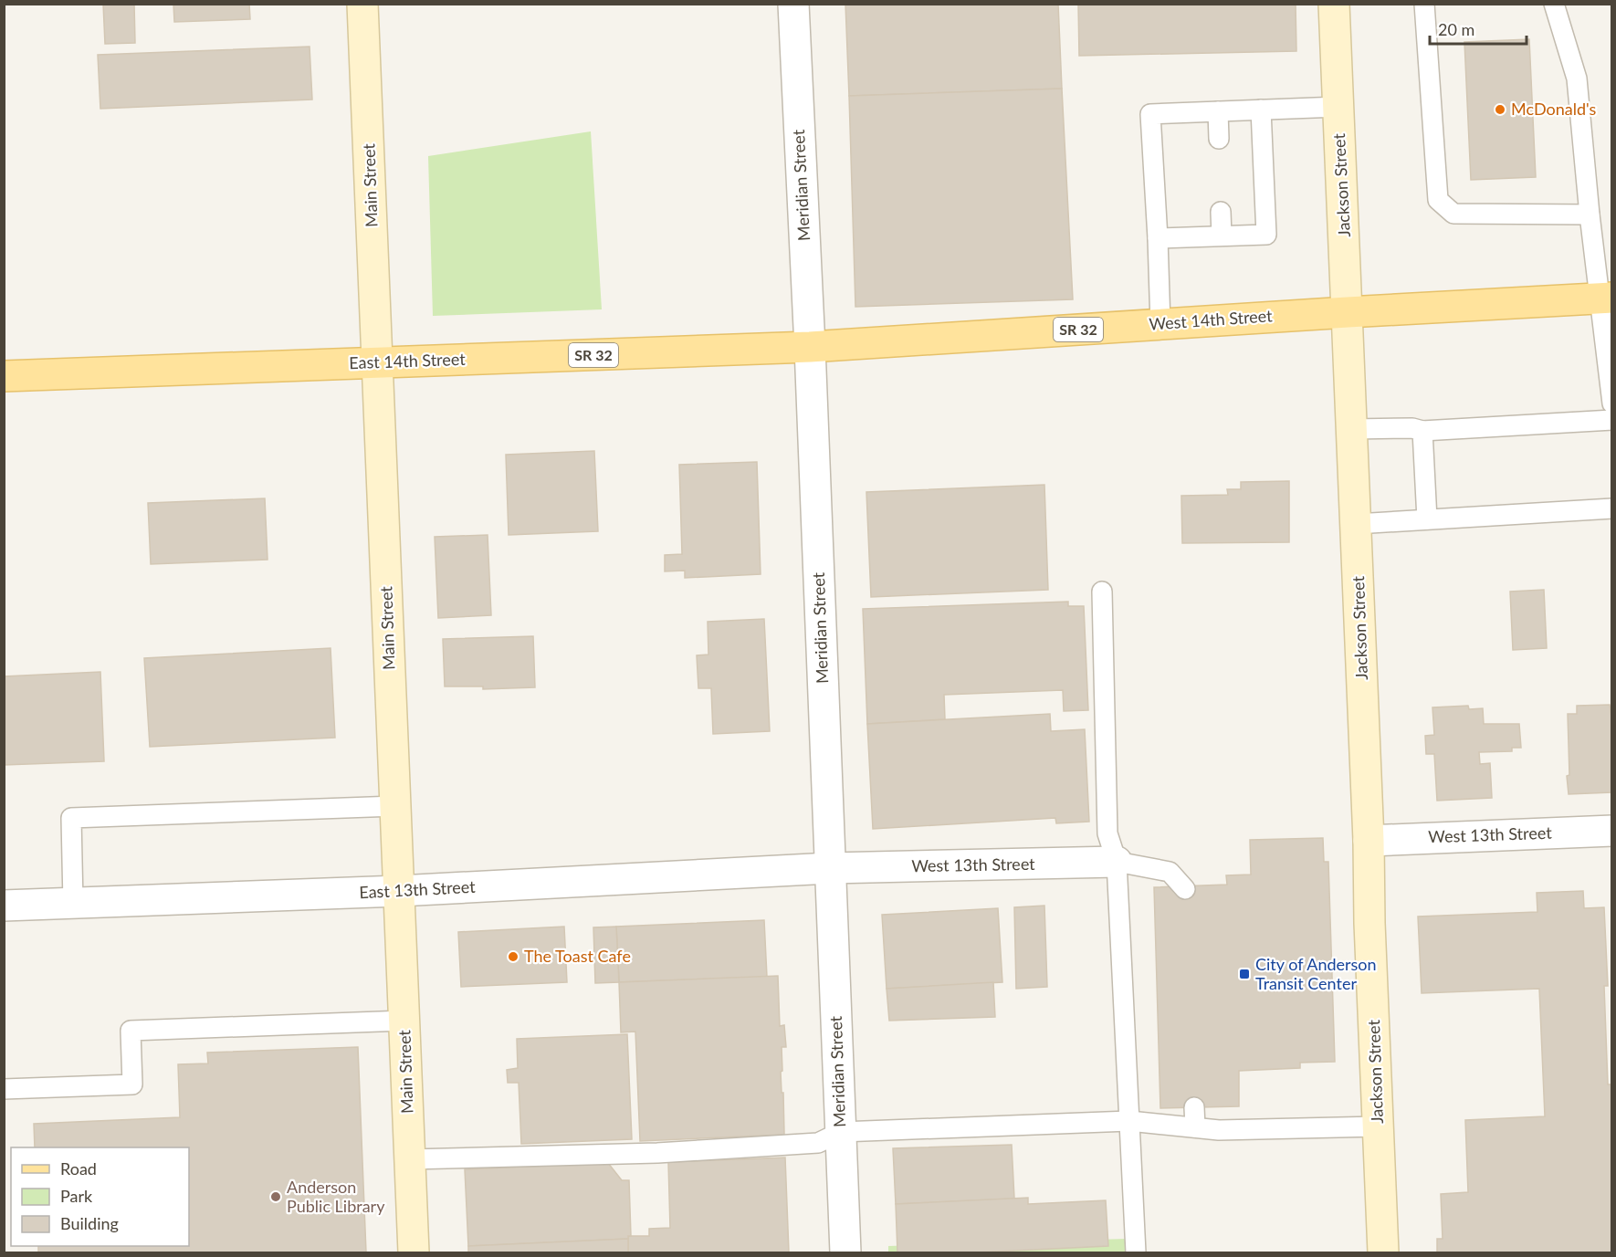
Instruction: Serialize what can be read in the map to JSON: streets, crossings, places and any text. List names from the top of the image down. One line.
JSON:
{"streets":{"main road":["Main Street","Jackson Street","West 14th Street","SR 32","East 14th Street"],"street":["Meridian Street","West 13th Street","East 13th Street"]},"crossings":[["Main Street","East 14th Street"],["Main Street","East 13th Street"],["Meridian Street","West 14th Street"],["Meridian Street","East 14th Street"],["Meridian Street","West 13th Street"],["Meridian Street","East 13th Street"],["Jackson Street","West 14th Street"],["Jackson Street","West 13th Street"],["West 14th Street","East 14th Street"],["West 13th Street","East 13th Street"]],"places":{"other":["McDonald's","The Toast Cafe","Anderson Public Library"],"transit":["City of Anderson Transit Center"]},"legend":["Road","Park","Building"],"scale_bar":"20 m"}
